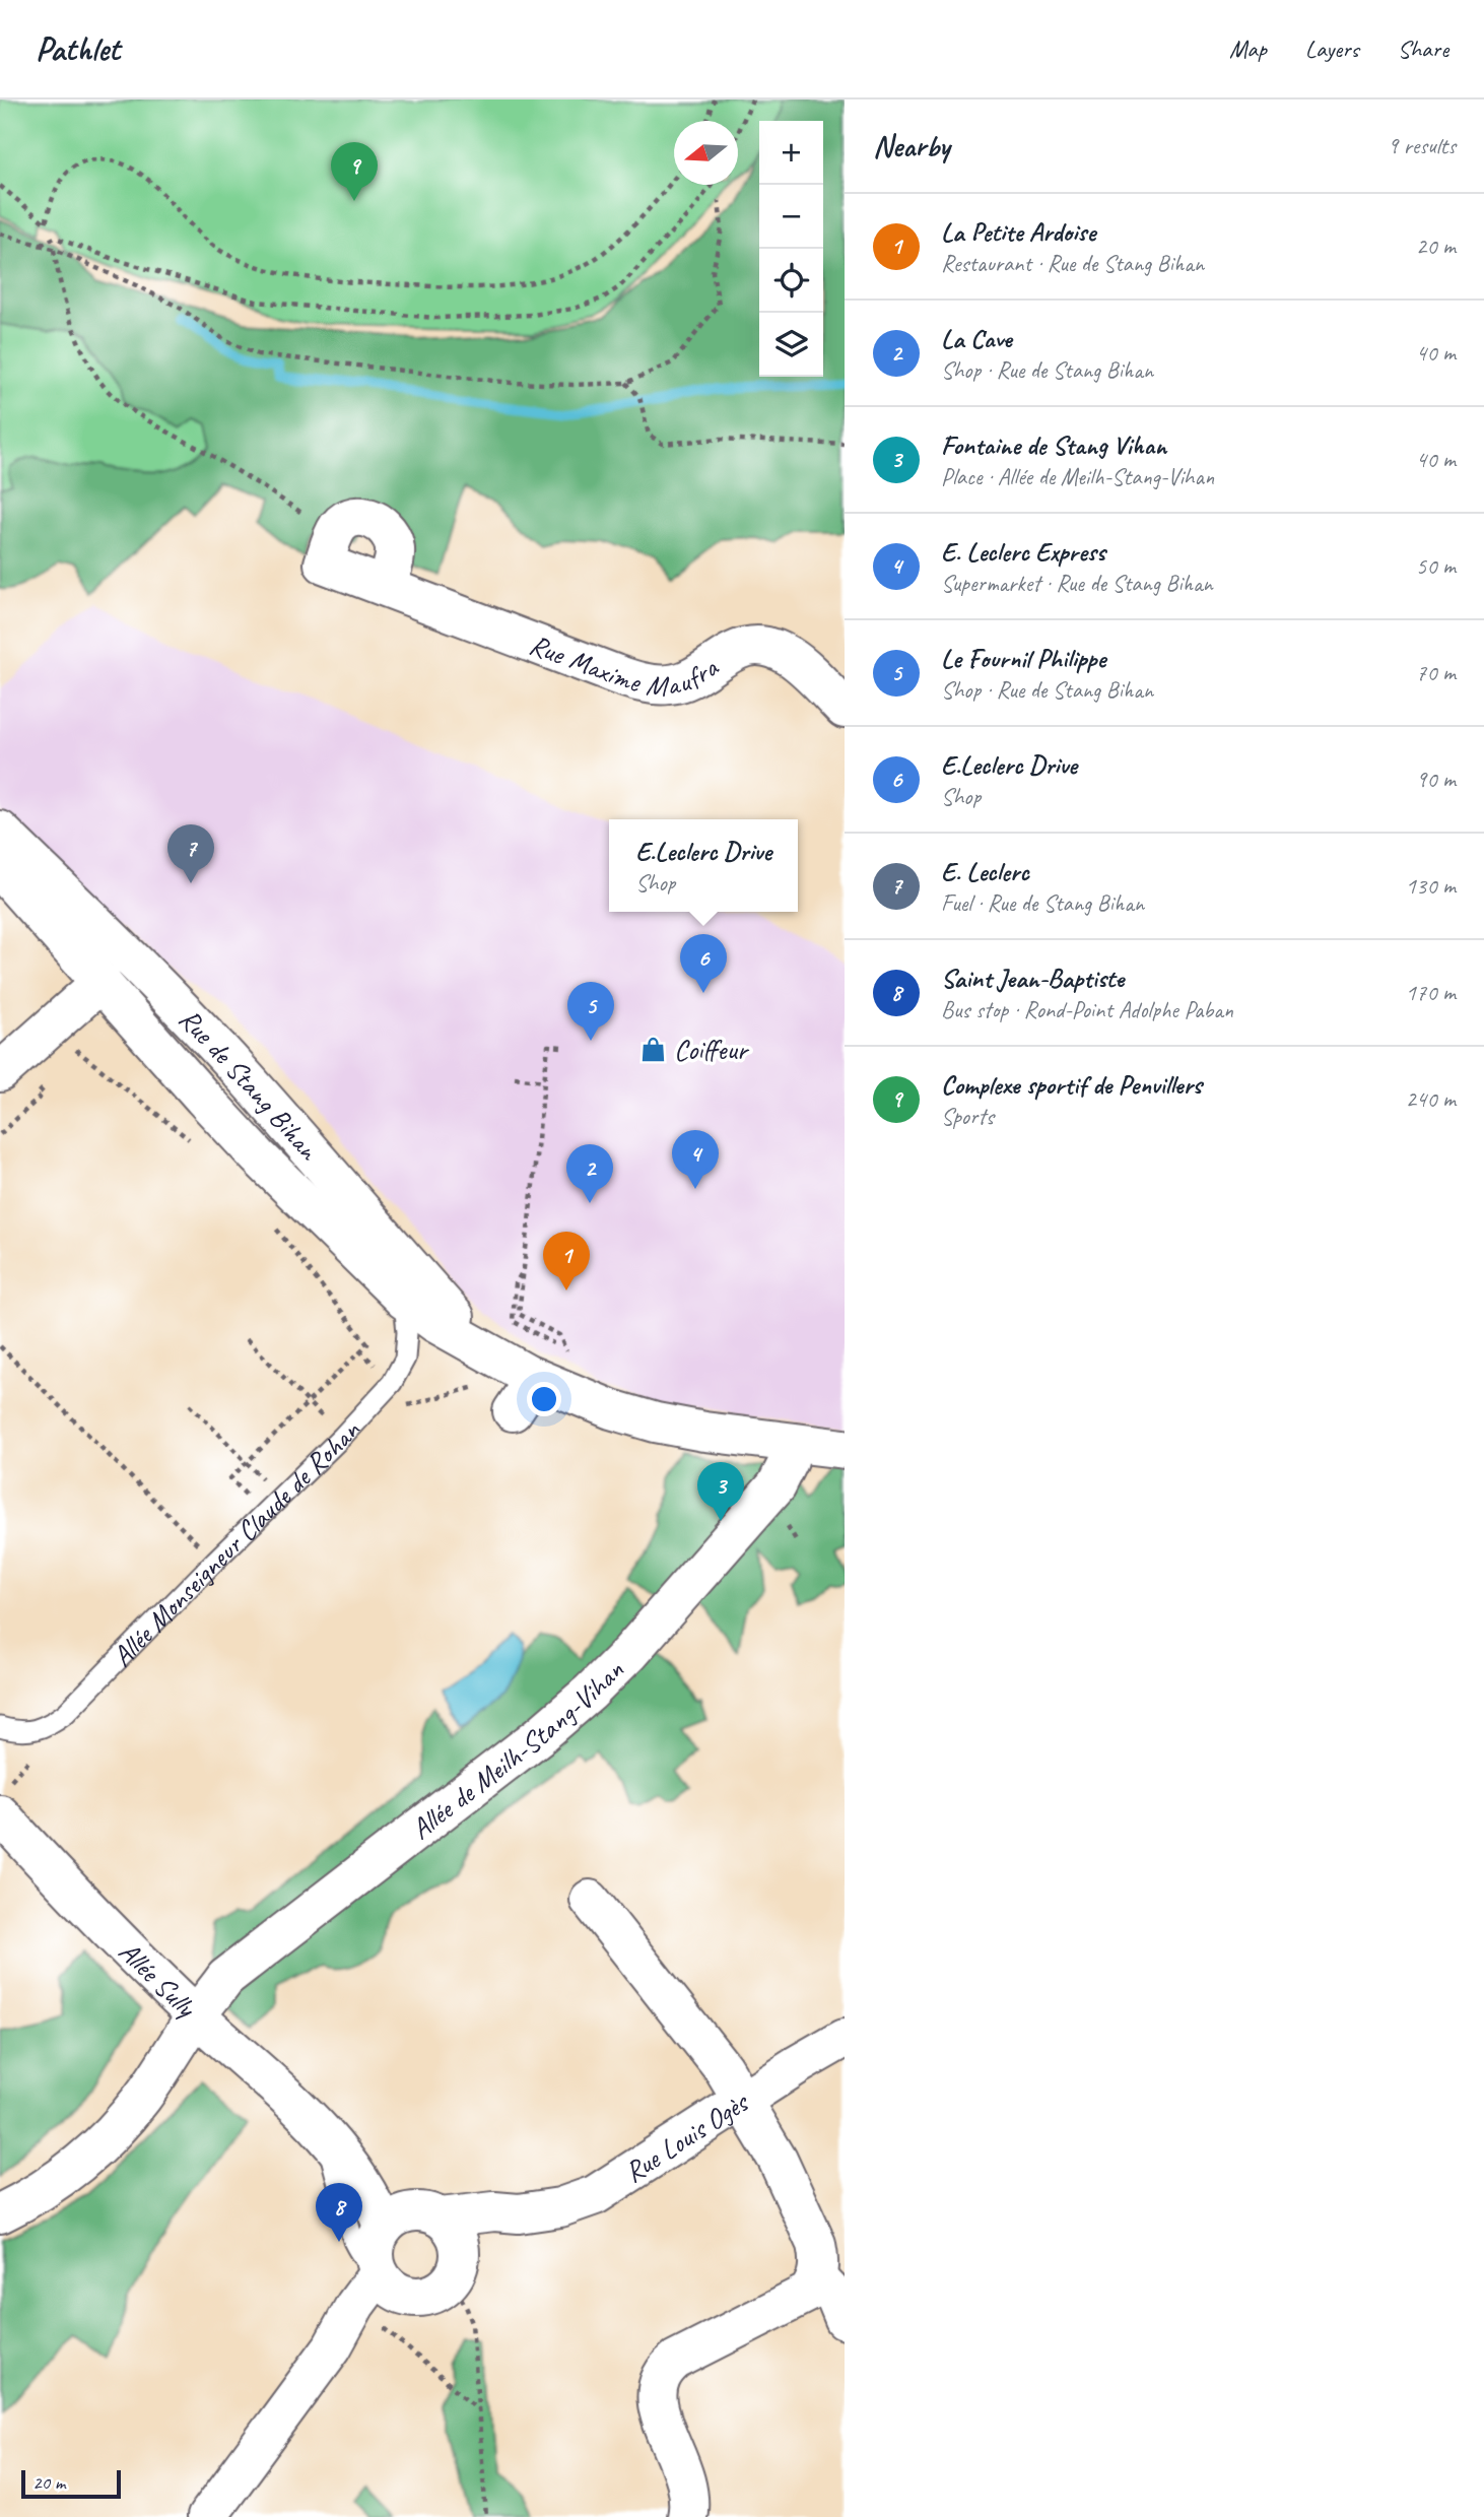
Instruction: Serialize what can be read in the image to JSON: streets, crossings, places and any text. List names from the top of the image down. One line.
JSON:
{"streets":{"street":["Rue Maxime Maufra","Rue de Stang Bihan","Allée de Meilh-Stang-Vihan","Allée Sully","Rue Louis Ogès"],"lane":["Allée Monseigneur Claude de Rohan"]},"crossings":[["Rue de Stang Bihan","Allée Monseigneur Claude de Rohan"],["Rue de Stang Bihan","Allée de Meilh-Stang-Vihan"],["Allée de Meilh-Stang-Vihan","Allée Sully"],["Allée Sully","Rue Louis Ogès"]],"places":{"shop":["Coiffeur"]},"scale_bar":"20 m","north":"left","page":{"header":"Pathlet","nav":["Map","Layers","Share"],"heading":["Nearby","9 results"],"map_buttons":["+","−"],"pins":["9","7","6","5","4","2","1","3","8"],"list":[{"mark":"1","name":"La Petite Ardoise","note":"Restaurant · Rue de Stang Bihan","value":"20 m"},{"mark":"2","name":"La Cave","note":"Shop · Rue de Stang Bihan","value":"40 m"},{"mark":"3","name":"Fontaine de Stang Vihan","note":"Place · Allée de Meilh-Stang-Vihan","value":"40 m"},{"mark":"4","name":"E. Leclerc Express","note":"Supermarket · Rue de Stang Bihan","value":"50 m"},{"mark":"5","name":"Le Fournil Philippe","note":"Shop · Rue de Stang Bihan","value":"70 m"},{"mark":"6","name":"E.Leclerc Drive","note":"Shop","value":"90 m"},{"mark":"7","name":"E. Leclerc","note":"Fuel · Rue de Stang Bihan","value":"130 m"},{"mark":"8","name":"Saint Jean-Baptiste","note":"Bus stop · Rond-Point Adolphe Paban","value":"170 m"},{"mark":"9","name":"Complexe sportif de Penvillers","note":"Sports","value":"240 m"}],"popup":["E.Leclerc Drive","Shop"],"scale":"20 m"}}
